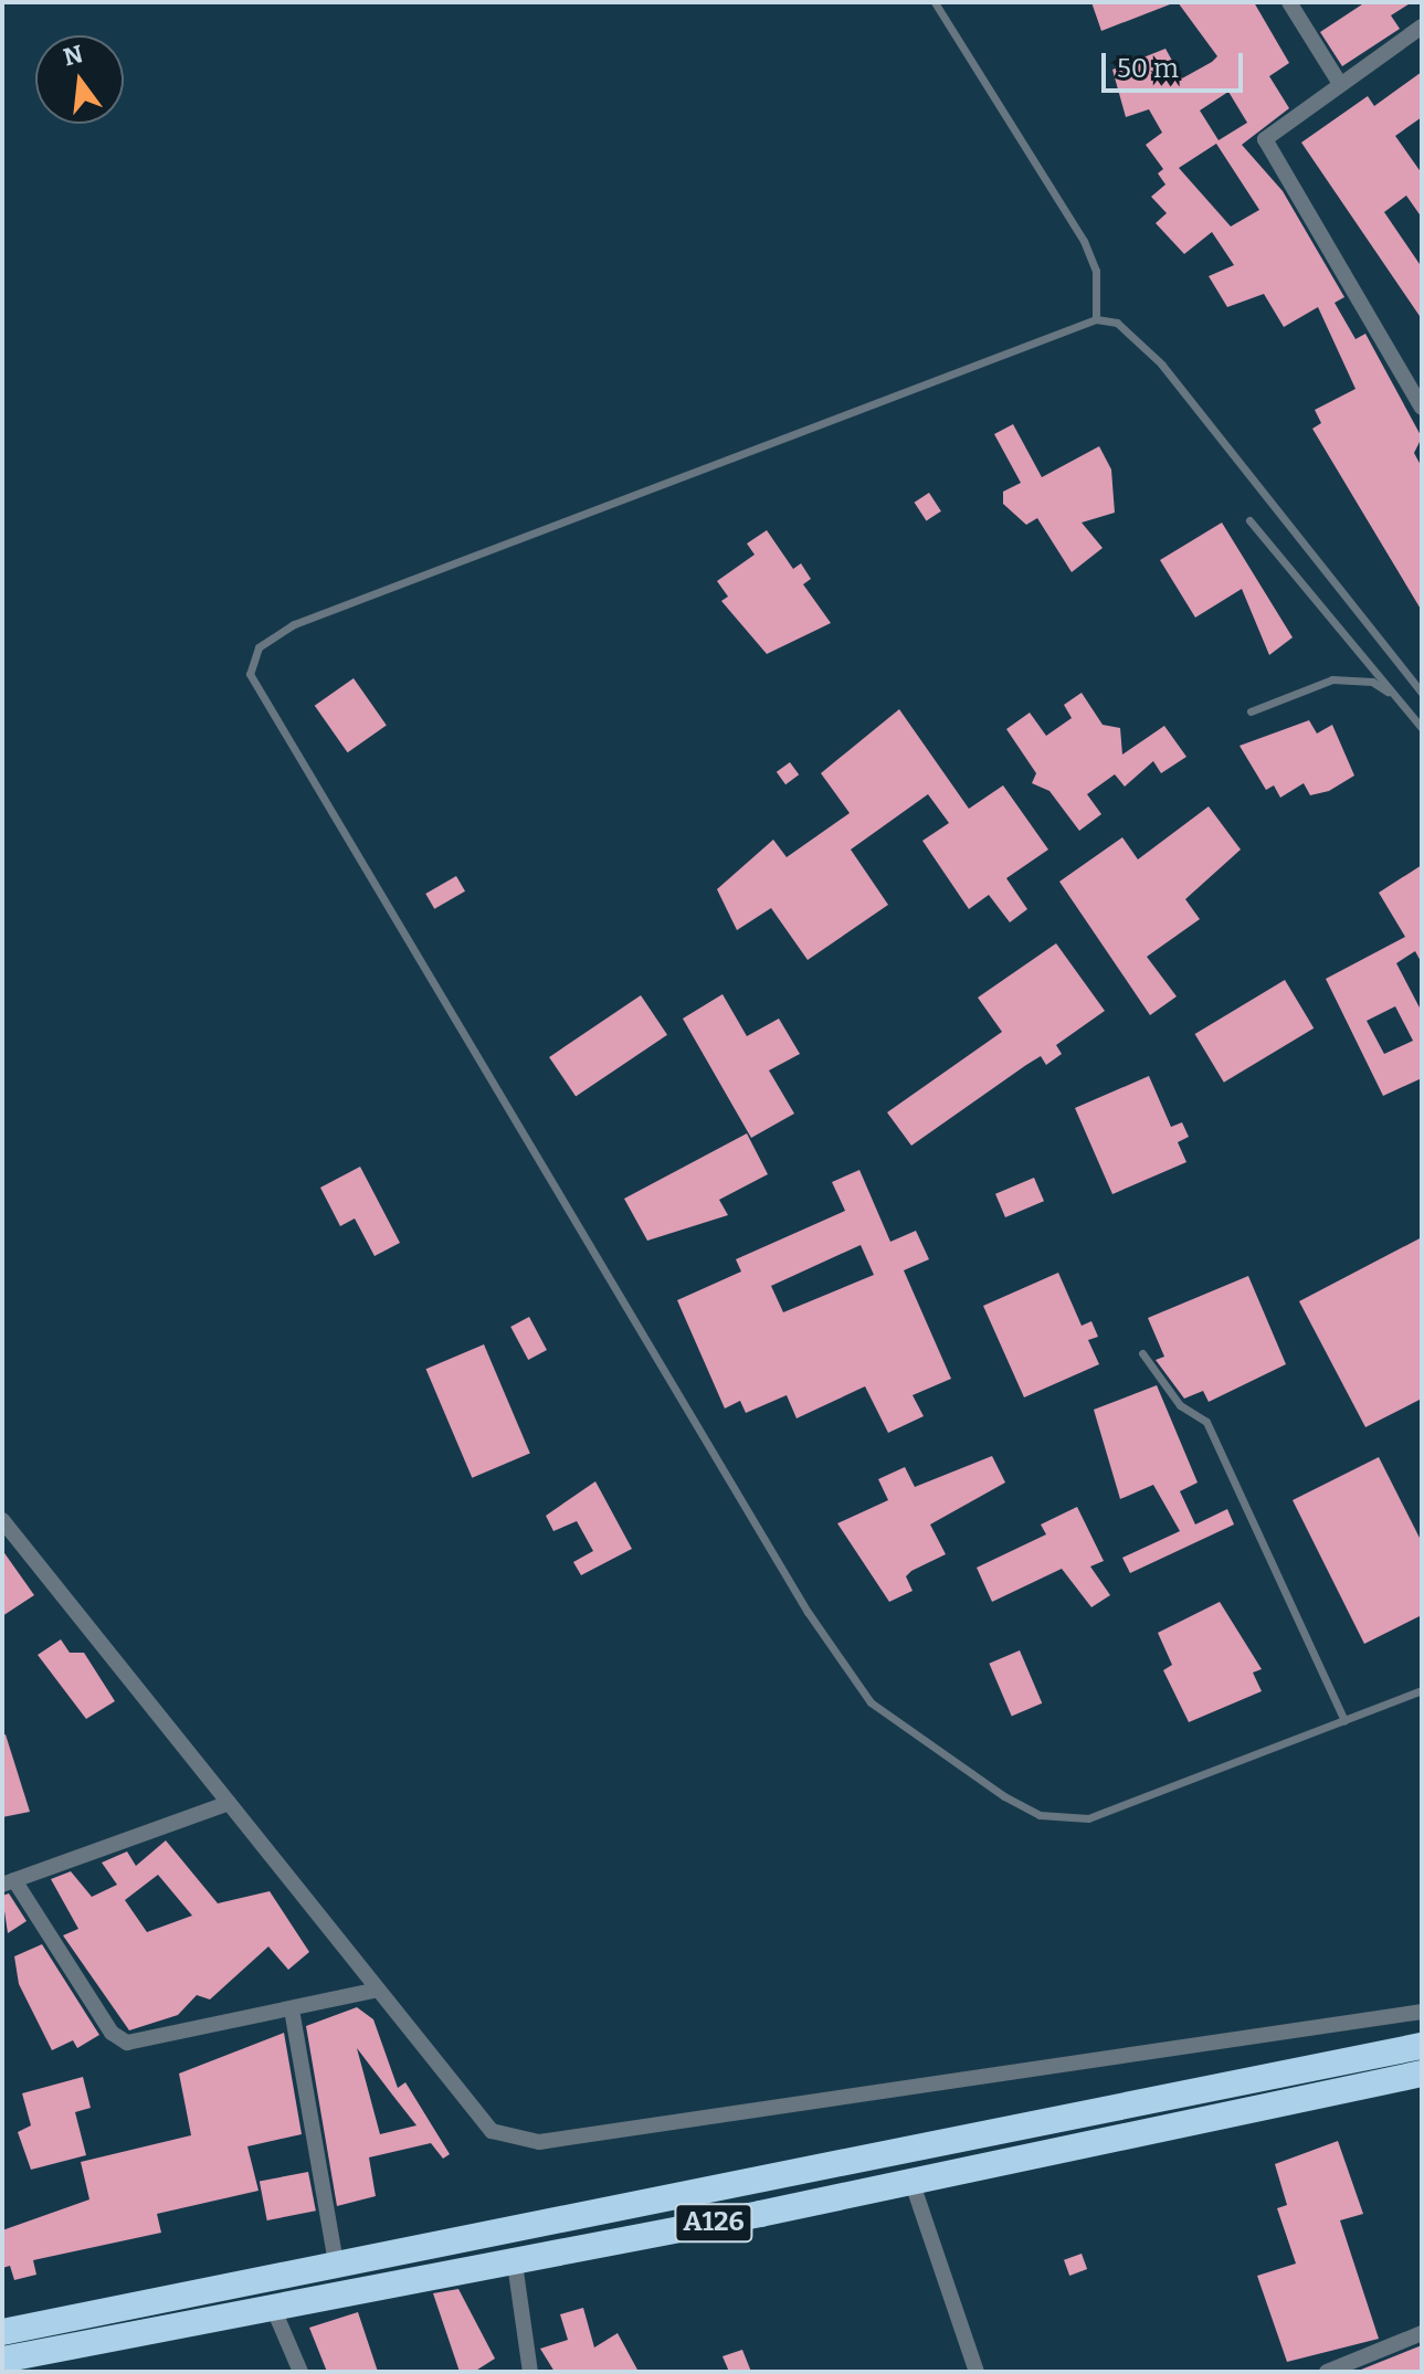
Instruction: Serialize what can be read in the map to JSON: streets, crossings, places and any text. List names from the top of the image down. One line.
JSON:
{"streets":{"highway":["A126"]},"scale_bar":"50 m","north":"top"}
